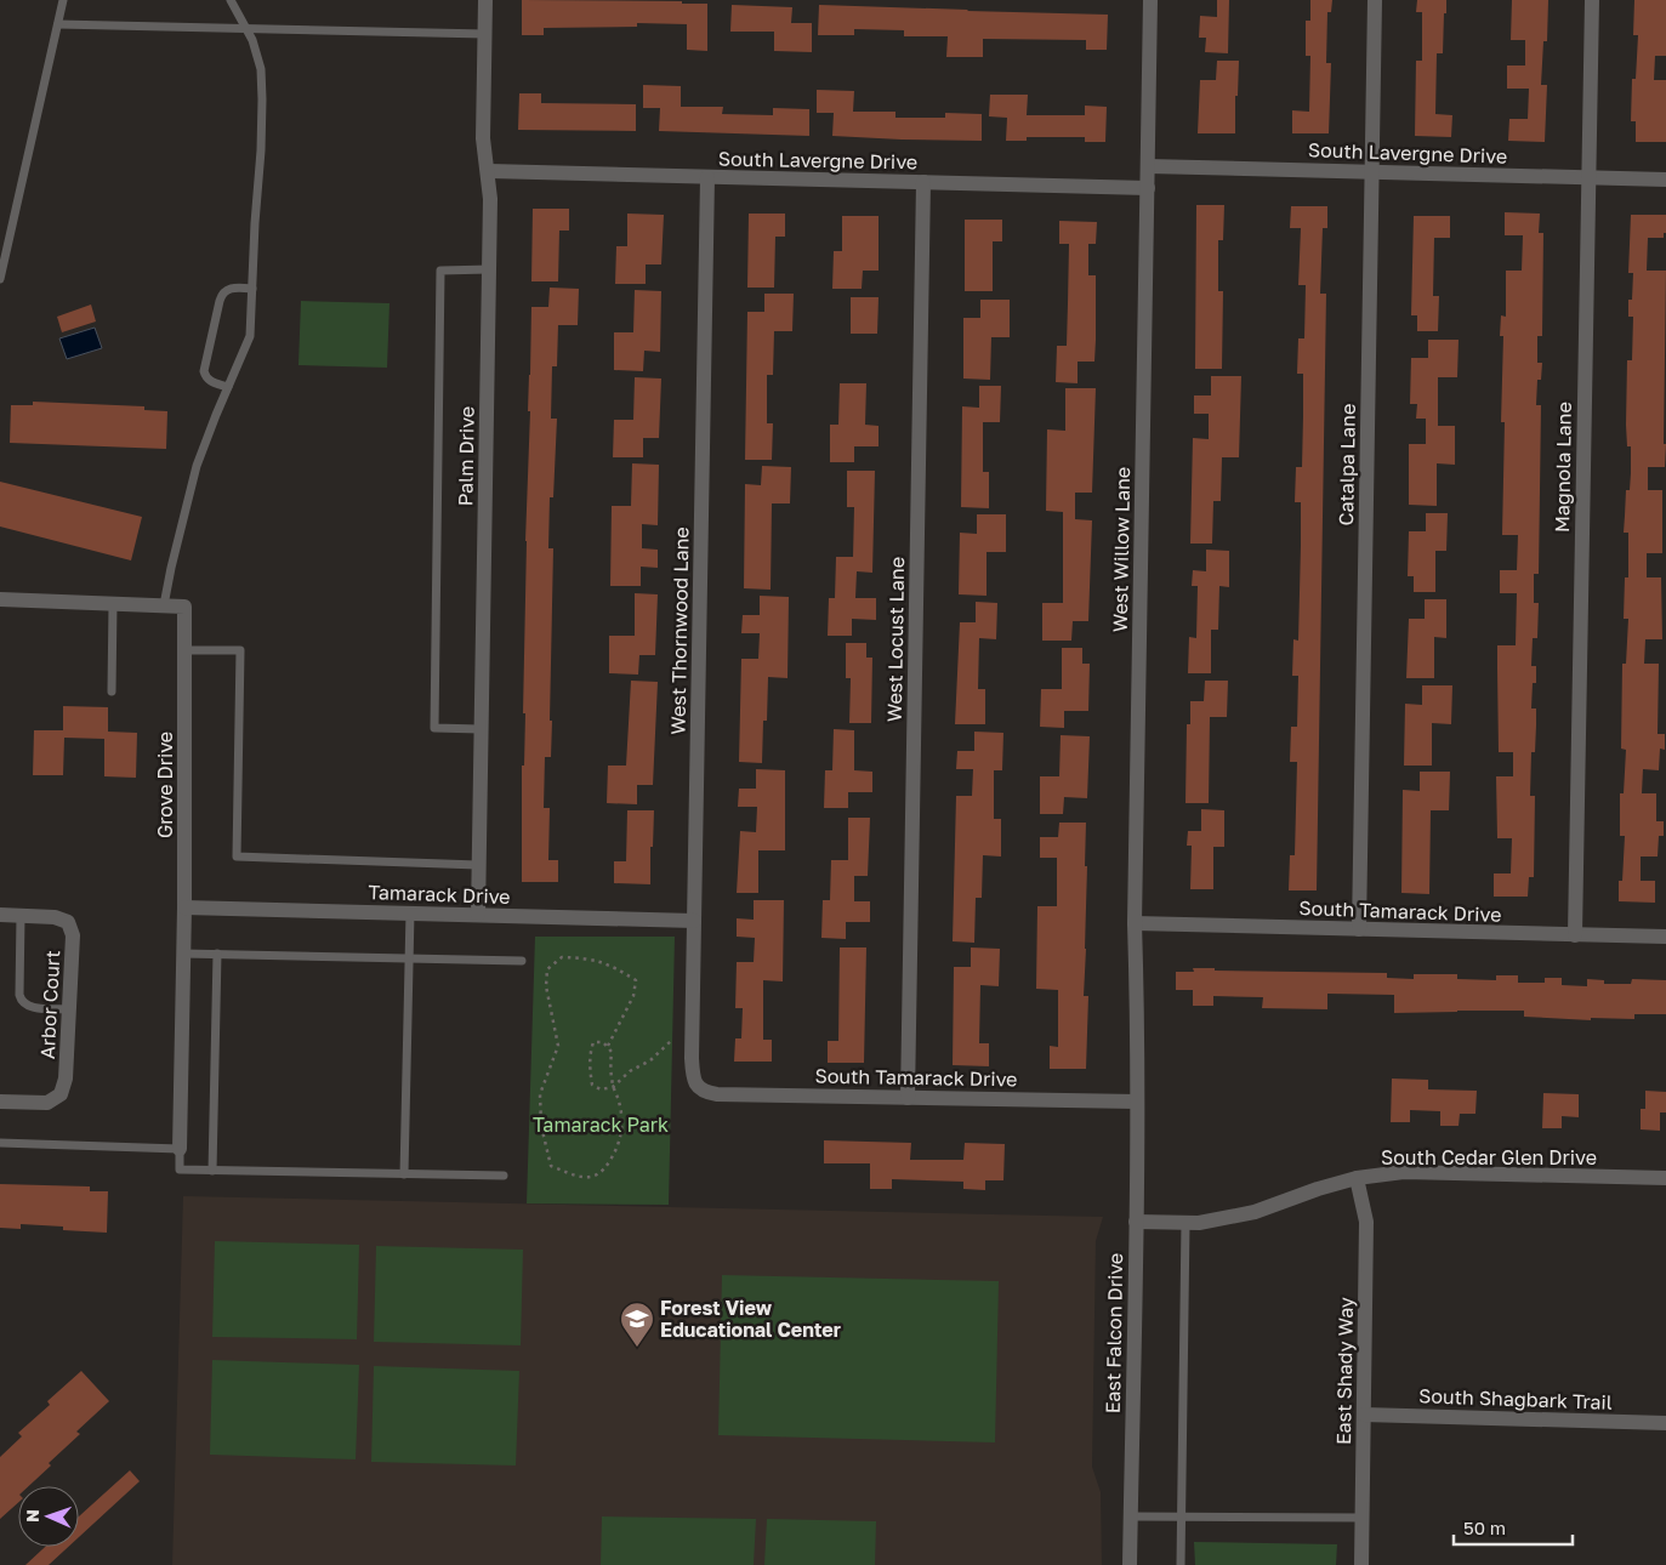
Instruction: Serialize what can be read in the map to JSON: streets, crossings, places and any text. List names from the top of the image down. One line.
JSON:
{"streets":{"street":["South Lavergne Drive","Palm Drive","Catalpa Lane","Magnola Lane","West Willow Lane","West Thornwood Lane","West Locust Lane","Grove Drive","Tamarack Drive","South Tamarack Drive","Arbor Court","South Cedar Glen Drive","East Falcon Drive","East Shady Way","South Shagbark Trail"]},"crossings":[["South Lavergne Drive","Palm Drive"],["South Lavergne Drive","Catalpa Lane"],["South Lavergne Drive","Magnola Lane"],["South Lavergne Drive","West Willow Lane"],["South Lavergne Drive","West Thornwood Lane"],["South Lavergne Drive","West Locust Lane"],["Palm Drive","Tamarack Drive"],["Catalpa Lane","South Tamarack Drive"],["Magnola Lane","South Tamarack Drive"],["West Willow Lane","South Tamarack Drive"],["West Willow Lane","East Falcon Drive"],["West Thornwood Lane","Tamarack Drive"],["West Thornwood Lane","South Tamarack Drive"],["West Locust Lane","South Tamarack Drive"],["Grove Drive","Tamarack Drive"],["South Tamarack Drive","East Falcon Drive"],["South Cedar Glen Drive","East Falcon Drive"],["South Cedar Glen Drive","East Shady Way"],["East Shady Way","South Shagbark Trail"]],"parks":["Tamarack Park"],"places":{"school or university":["Forest View Educational Center"]},"scale_bar":"50 m","north":"left"}
